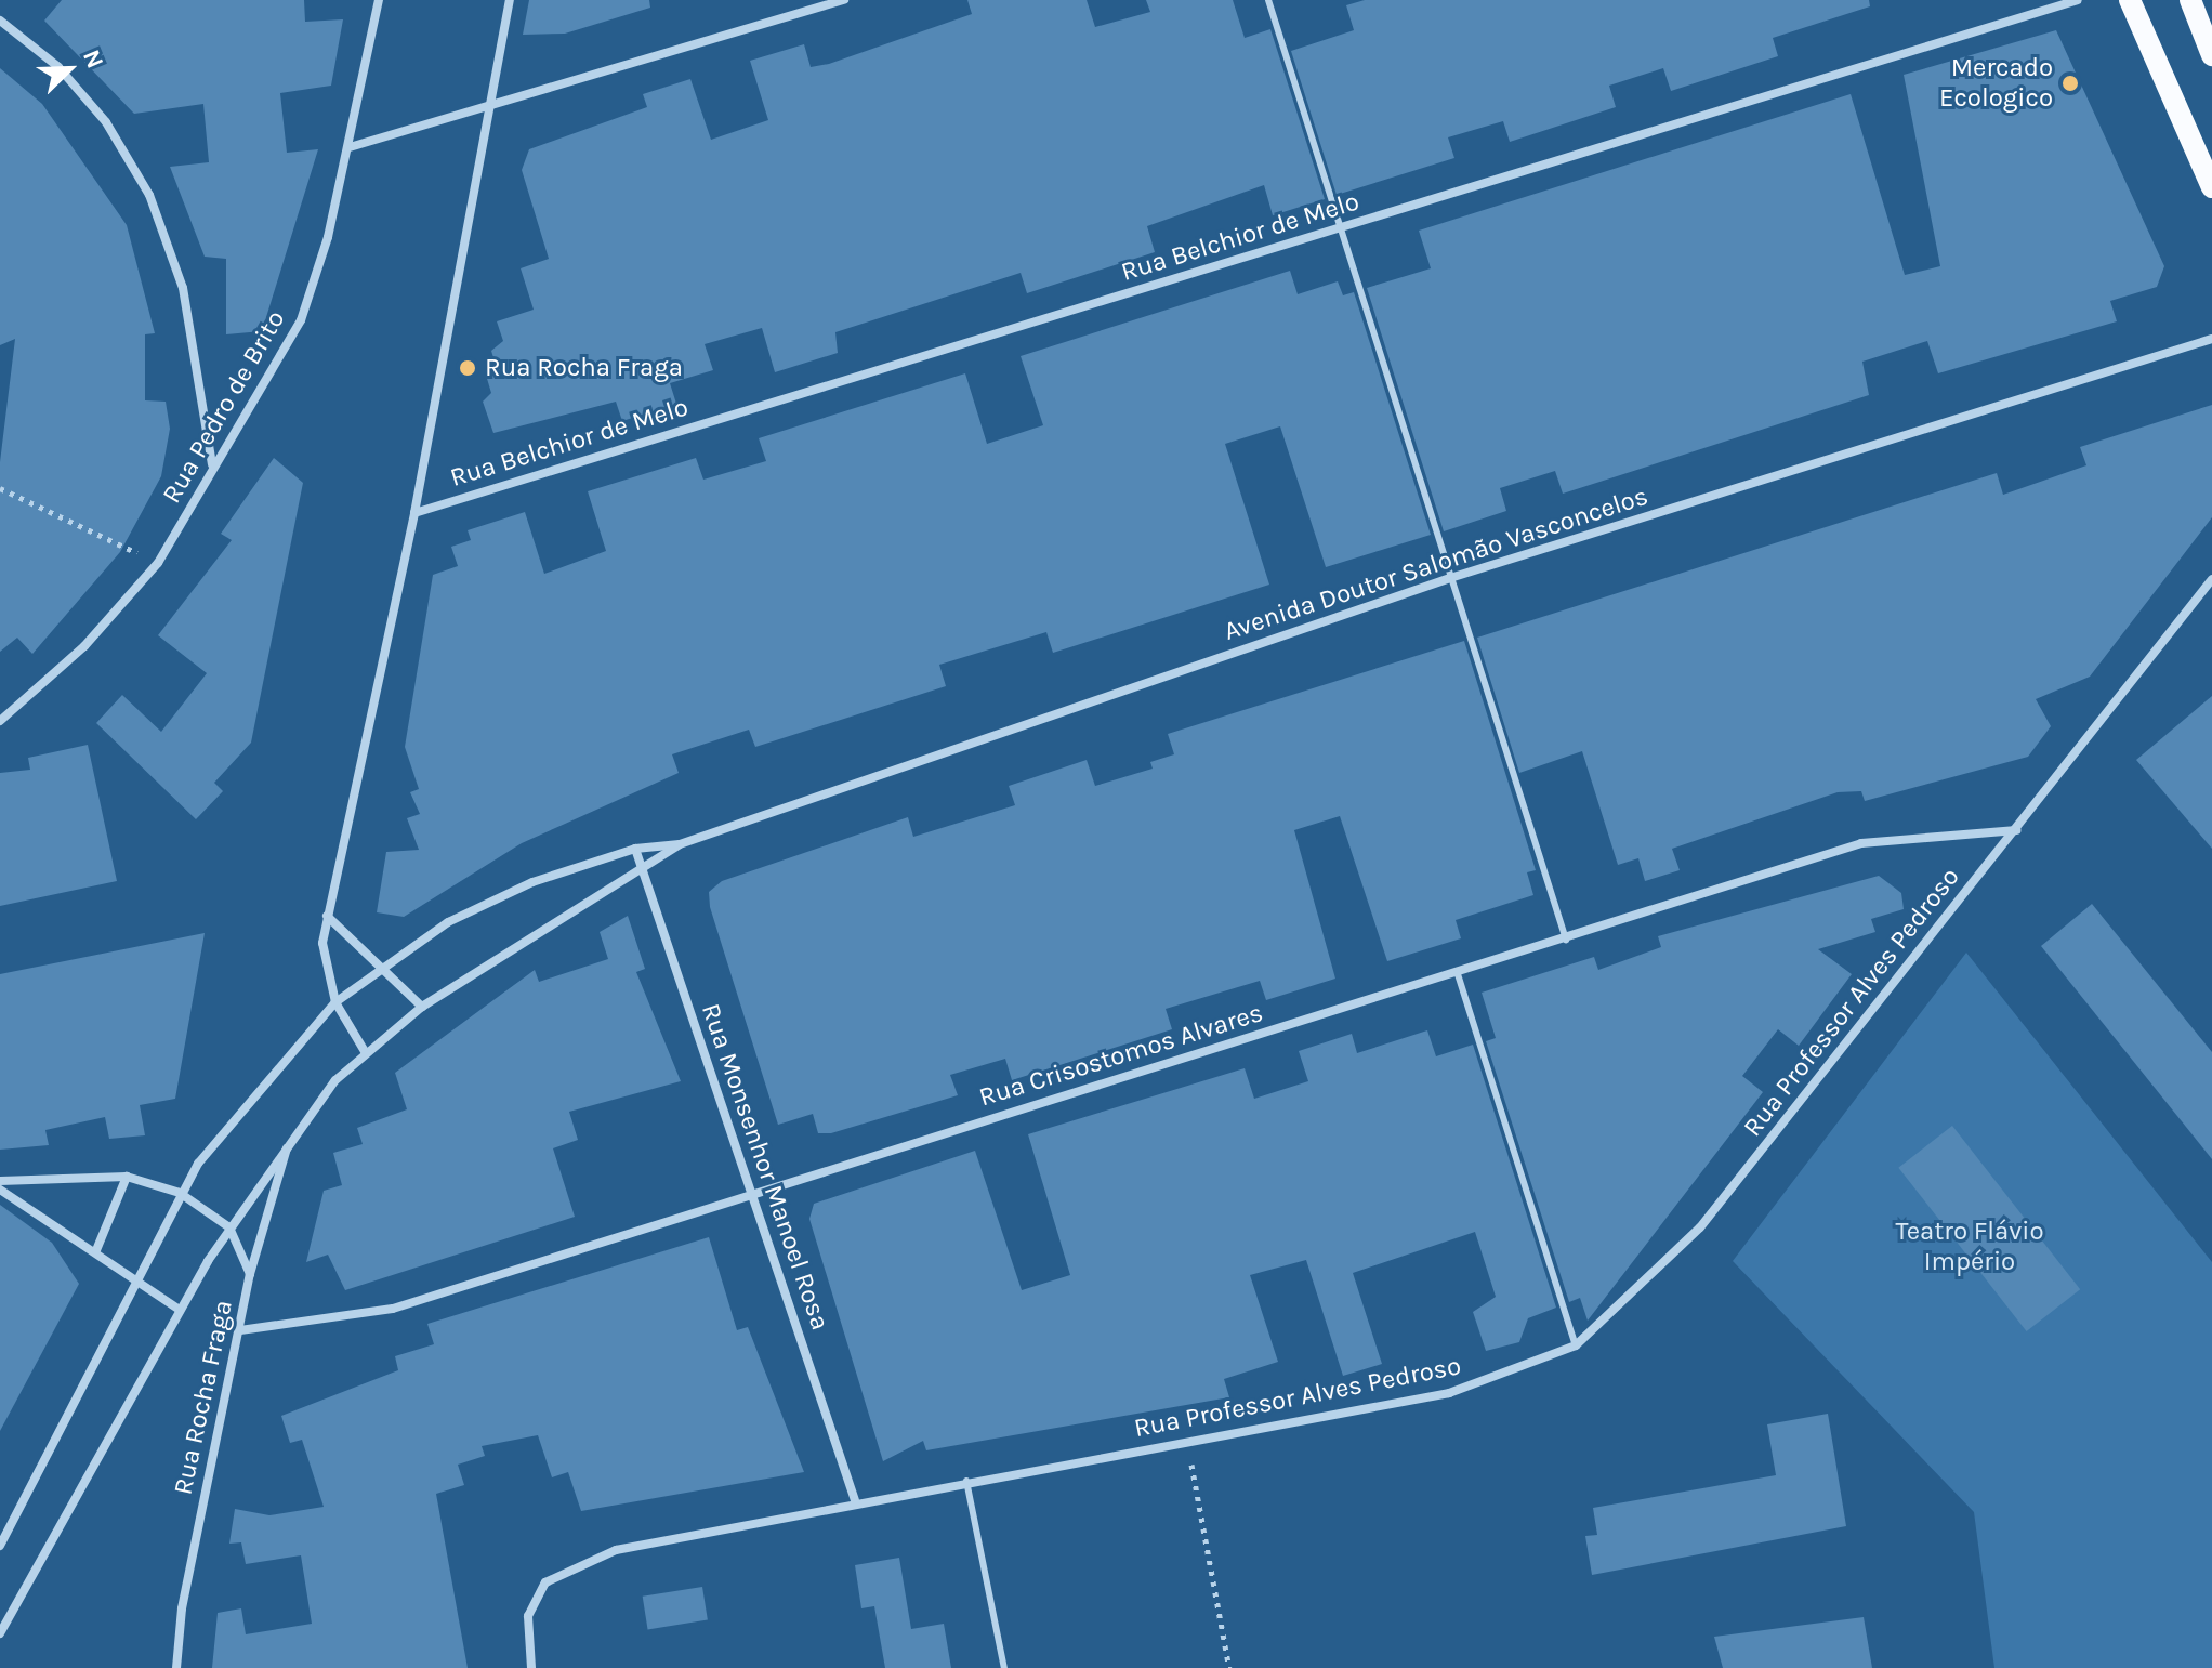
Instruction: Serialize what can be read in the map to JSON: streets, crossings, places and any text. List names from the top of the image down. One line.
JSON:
{"streets":{"street":["Rua Belchior de Melo","Rua Pedro de Brito","Avenida Doutor Salomão Vasconcelos","Rua Professor Alves Pedroso","Rua Crisostomos Alvares","Rua Monsenhor Manoel Rosa","Rua Rocha Fraga"]},"crossings":[["Avenida Doutor Salomão Vasconcelos","Rua Monsenhor Manoel Rosa"],["Avenida Doutor Salomão Vasconcelos","Rua Rocha Fraga"],["Rua Professor Alves Pedroso","Rua Crisostomos Alvares"],["Rua Professor Alves Pedroso","Rua Monsenhor Manoel Rosa"],["Rua Crisostomos Alvares","Rua Monsenhor Manoel Rosa"],["Rua Crisostomos Alvares","Rua Rocha Fraga"]],"parks":["Teatro Flávio Império"],"places":["Mercado Ecologico","Rua Rocha Fraga"],"north":"top right"}
